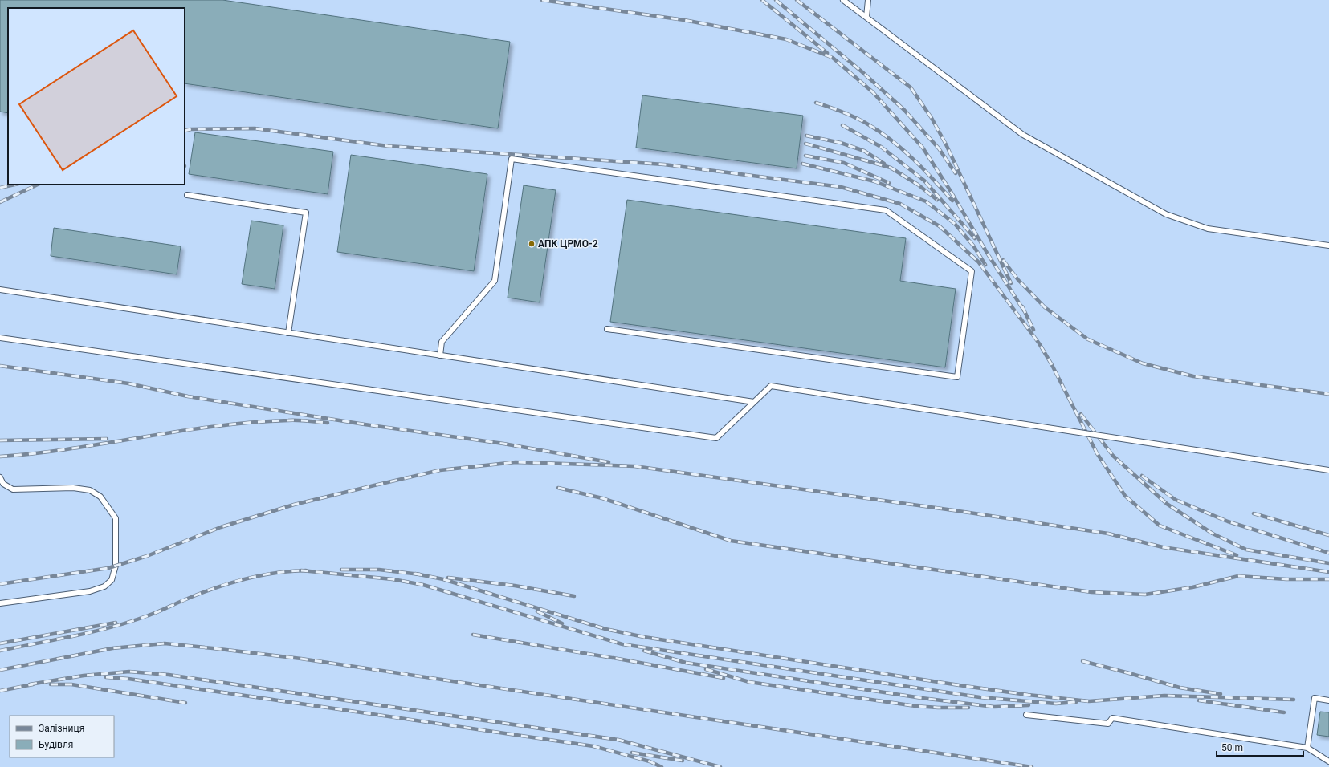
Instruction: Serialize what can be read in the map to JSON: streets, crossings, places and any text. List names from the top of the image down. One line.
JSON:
{"places":["АПК ЦРМО-2"],"legend":["Залізниця","Будівля"],"scale_bar":"50 m"}
